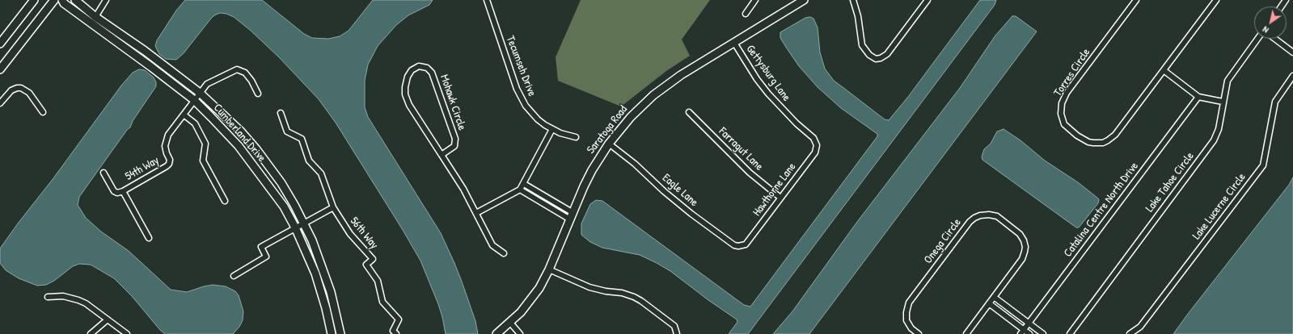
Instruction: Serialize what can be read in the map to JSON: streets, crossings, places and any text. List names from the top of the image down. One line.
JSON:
{"streets":{"street":["Tecumseh Drive","Torres Circle","Gettysburg Lane","Mohawk Circle","Saratoga Road","Cumberland Drive","Farragut Lane","54th Way","Lake Tahoe Circle","Hawthorne Lane","Eagle Lane","Lake Lucerne Circle","Catalina Centre North Drive","56th Way","Onega Circle"]},"crossings":[["Gettysburg Lane","Saratoga Road"],["Gettysburg Lane","Hawthorne Lane"],["Saratoga Road","Eagle Lane"],["Cumberland Drive","54th Way"],["Farragut Lane","Hawthorne Lane"],["Hawthorne Lane","Eagle Lane"]],"north":"bottom left"}
